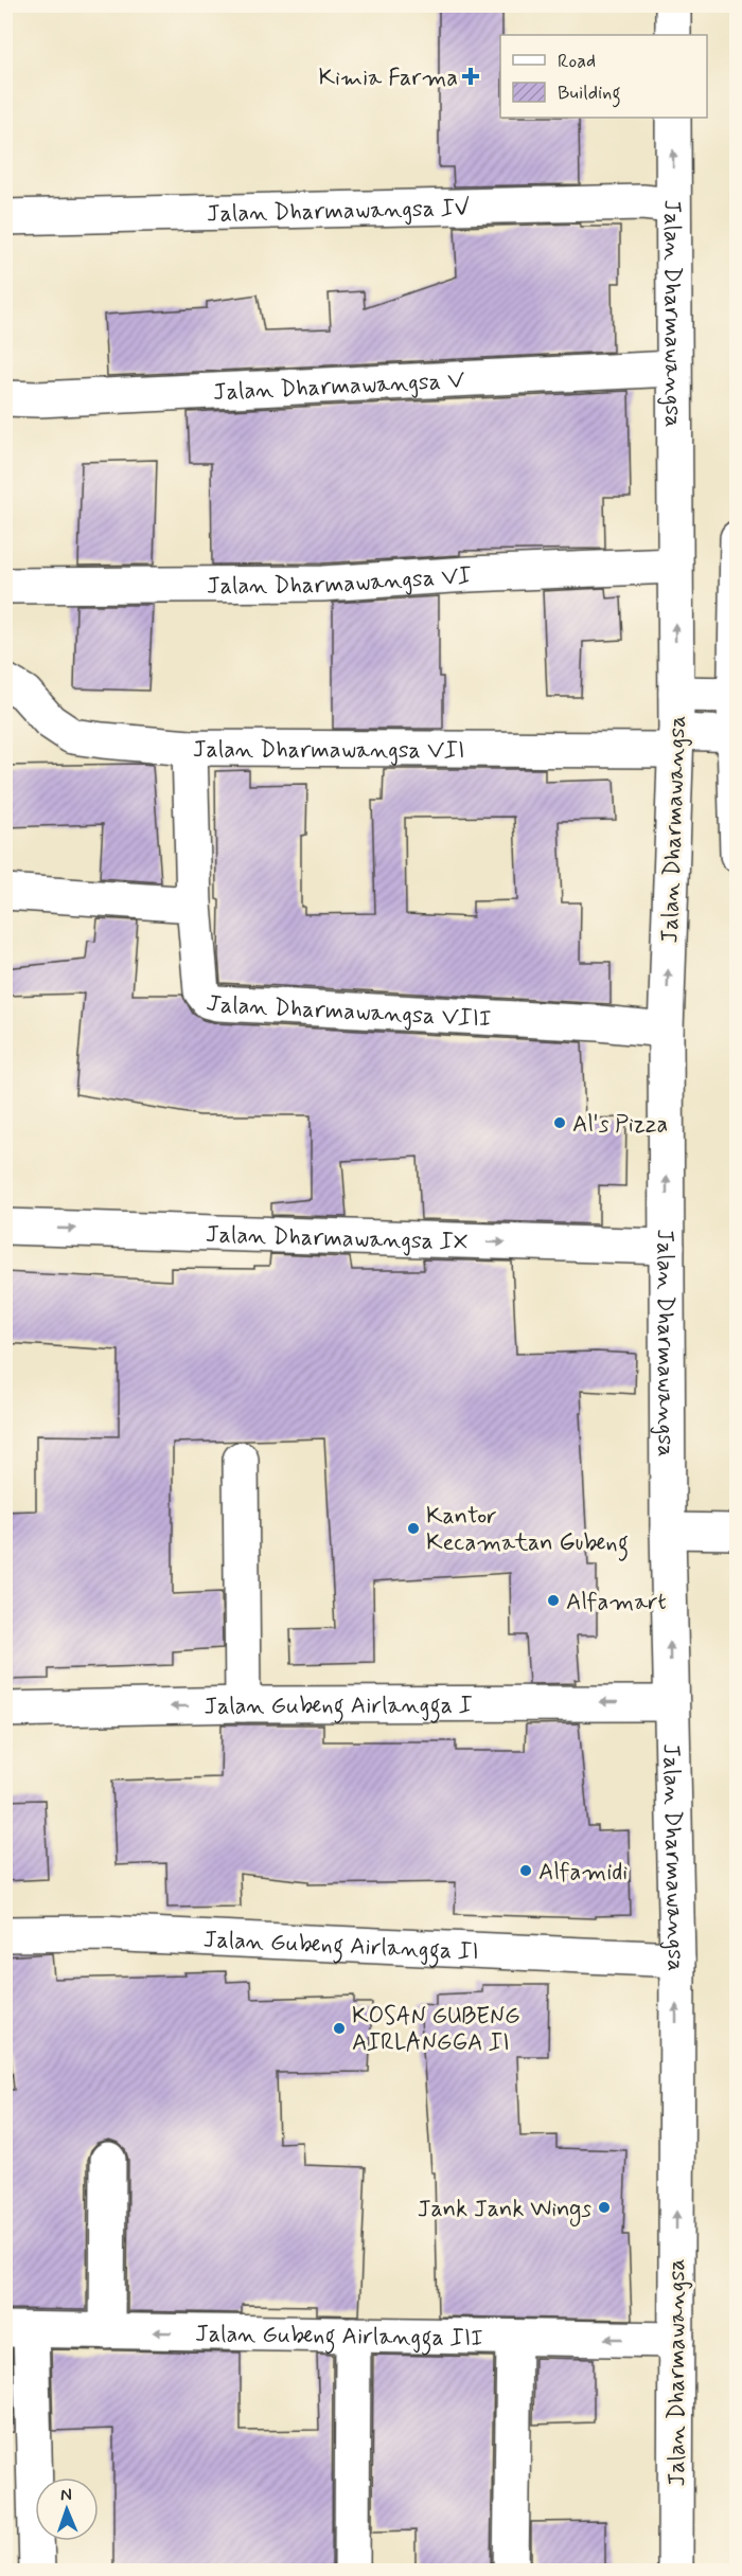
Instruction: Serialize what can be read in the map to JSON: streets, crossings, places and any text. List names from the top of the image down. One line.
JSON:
{"streets":{"street":["Jalan Dharmawangsa IV","Jalan Dharmawangsa","Jalan Dharmawangsa V","Jalan Dharmawangsa VI","Jalan Dharmawangsa VII","Jalan Dharmawangsa VIII","Jalan Dharmawangsa IX","Jalan Gubeng Airlangga I","Jalan Gubeng Airlangga II","Jalan Gubeng Airlangga III"]},"crossings":[["Jalan Dharmawangsa IV","Jalan Dharmawangsa"],["Jalan Dharmawangsa","Jalan Dharmawangsa V"],["Jalan Dharmawangsa","Jalan Dharmawangsa VI"],["Jalan Dharmawangsa","Jalan Dharmawangsa VII"],["Jalan Dharmawangsa","Jalan Dharmawangsa VIII"],["Jalan Dharmawangsa","Jalan Dharmawangsa IX"],["Jalan Dharmawangsa","Jalan Gubeng Airlangga I"],["Jalan Dharmawangsa","Jalan Gubeng Airlangga II"],["Jalan Dharmawangsa","Jalan Gubeng Airlangga III"],["Jalan Dharmawangsa VII","Jalan Dharmawangsa VIII"]],"one_way":["Jalan Dharmawangsa","Jalan Dharmawangsa IX","Jalan Gubeng Airlangga I","Jalan Gubeng Airlangga III"],"places":{"health":["Kimia Farma"],"other":["Al's Pizza","Kantor Kecamatan Gubeng","Alfamart","Alfamidi","KOSAN GUBENG AIRLANGGA II","Jank Jank Wings"]},"legend":["Road","Building"],"north":"top"}
